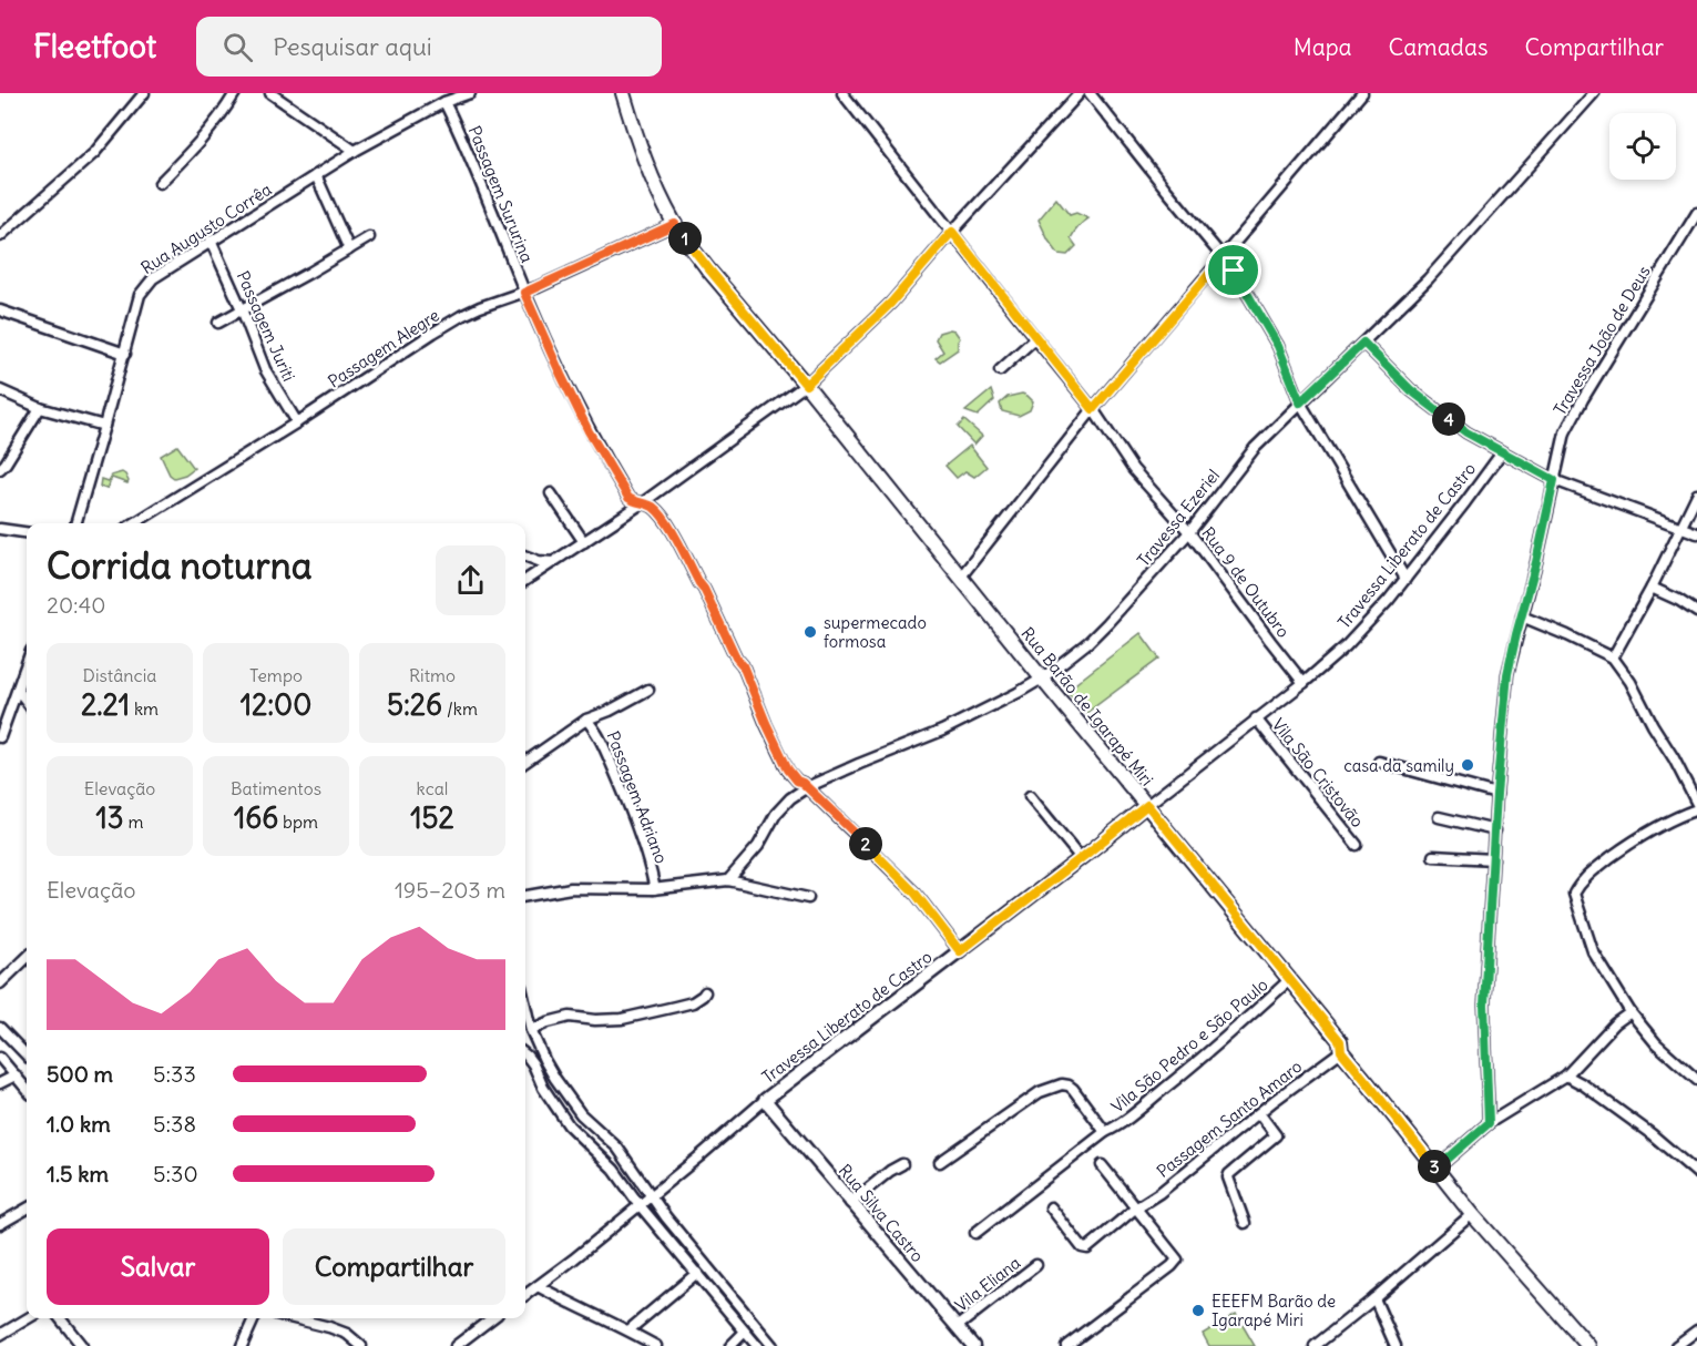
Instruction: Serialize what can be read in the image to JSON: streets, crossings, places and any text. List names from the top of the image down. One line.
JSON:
{"streets":{"main road":["Rua Barão de Igarapé Miri"],"street":["Passagem Sururina","Rua Augusto Corrêa","Passagem Juriti","Travessa João de Deus","Passagem Alegre","Travessa Ezeriel","Travessa Liberato de Castro","Rua 9 de Outubro","Vila São Cristovão","Passagem Adriano","Vila São Pedro e São Paulo","Passagem Santo Amaro","Rua Silva Castro","Vila Eliana"]},"crossings":[["Passagem Sururina","Rua Augusto Corrêa"],["Passagem Sururina","Passagem Alegre"],["Passagem Sururina","Travessa Ezeriel"],["Passagem Sururina","Travessa Liberato de Castro"],["Rua Augusto Corrêa","Passagem Juriti"],["Passagem Juriti","Passagem Alegre"],["Passagem Alegre","Rua Barão de Igarapé Miri"],["Travessa Ezeriel","Rua 9 de Outubro"],["Travessa Ezeriel","Rua Barão de Igarapé Miri"],["Travessa Liberato de Castro","Rua 9 de Outubro"],["Travessa Liberato de Castro","Rua Barão de Igarapé Miri"],["Travessa Liberato de Castro","Vila São Cristovão"],["Travessa Liberato de Castro","Rua Silva Castro"],["Rua Barão de Igarapé Miri","Vila São Pedro e São Paulo"],["Rua Barão de Igarapé Miri","Passagem Santo Amaro"],["Rua Silva Castro","Vila Eliana"]],"places":["supermecado formosa","casa da samily","EEEFM Barão de Igarapé Miri"],"page":{"header":"Fleetfoot","search":"Pesquisar aqui","nav":["Mapa","Camadas","Compartilhar"],"pins":["1","4","2","3"],"heading":["Corrida noturna","20:40"],"stats":[["Distância","2.21 km"],["Tempo","12:00"],["Ritmo","5:26 /km"],["Elevação","13 m"],["Batimentos","166 bpm"],["kcal","152"]],"chart":["Elevação","195–203 m"],"list":[{"name":"500 m","note":"5:33"},{"name":"1.0 km","note":"5:38"},{"name":"1.5 km","note":"5:30"}],"buttons":["Salvar","Compartilhar"]}}
